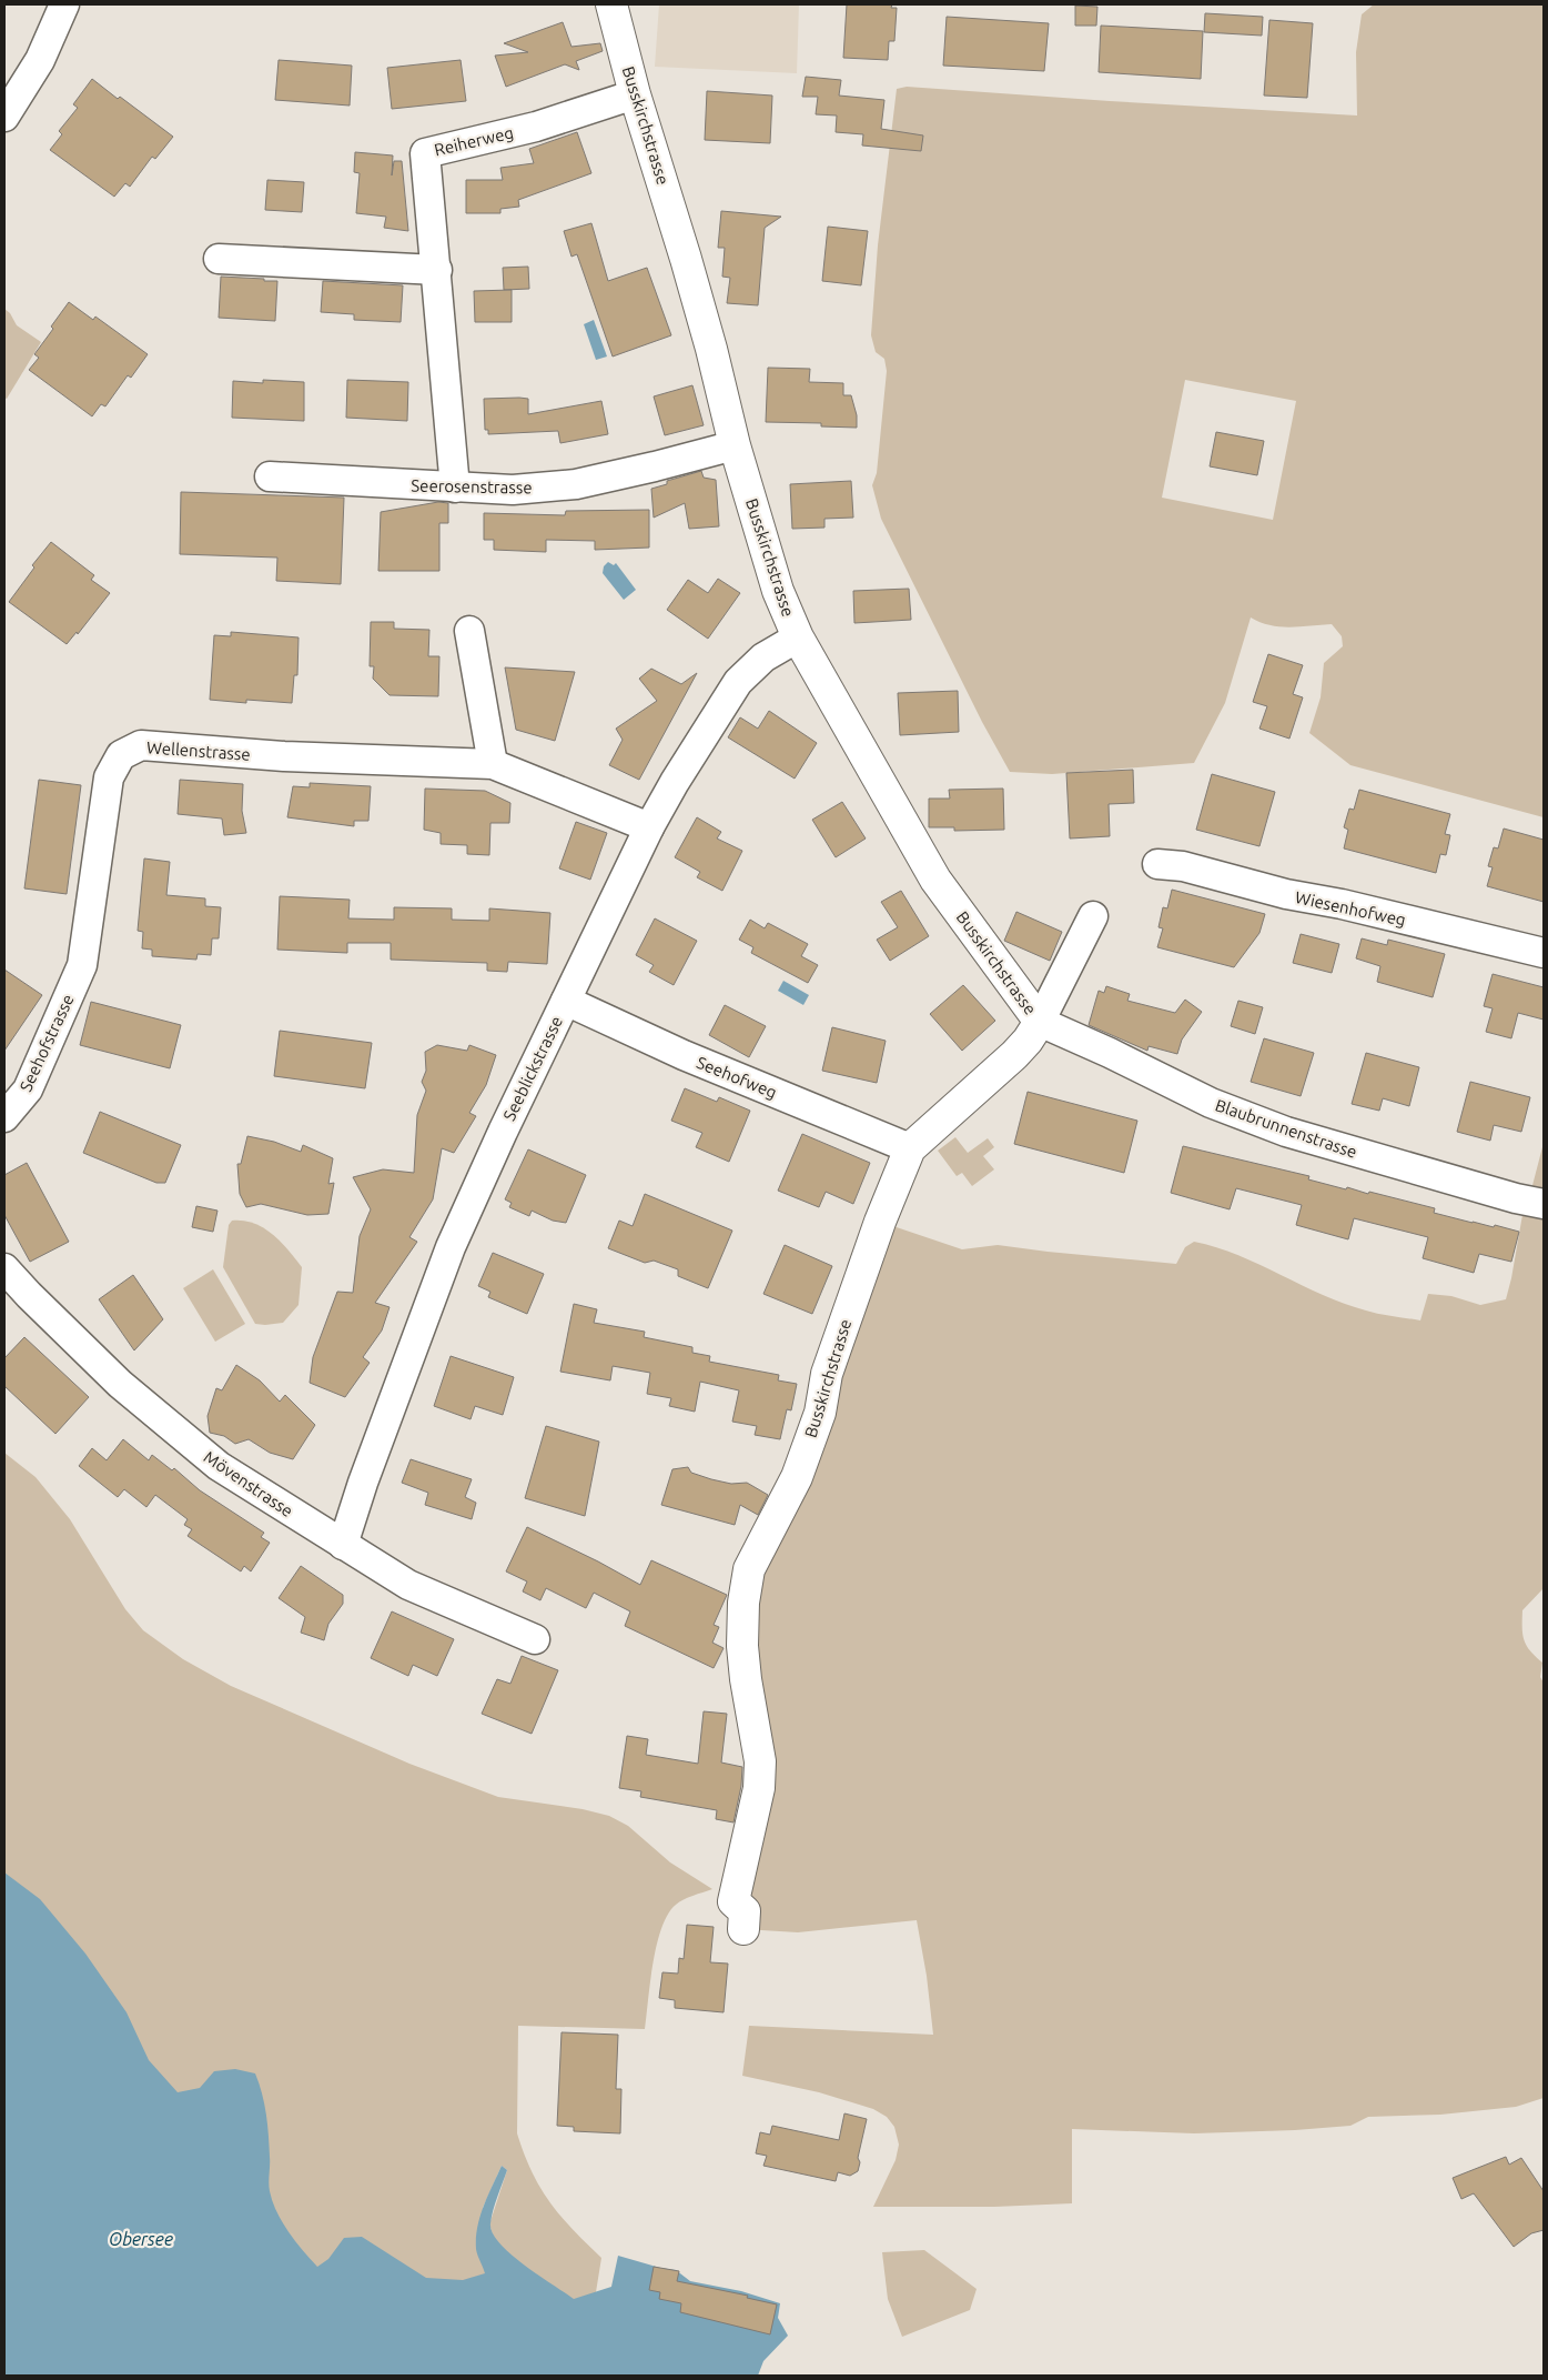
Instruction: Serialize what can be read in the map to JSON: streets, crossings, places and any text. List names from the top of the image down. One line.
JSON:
{"streets":{"street":["Busskirchstrasse","Reiherweg","Seerosenstrasse","Wellenstrasse","Wiesenhofweg","Seehofstrasse","Seeblickstrasse","Seehofweg","Blaubrunnenstrasse","Mövenstrasse"]},"crossings":[["Busskirchstrasse","Reiherweg"],["Busskirchstrasse","Seerosenstrasse"],["Busskirchstrasse","Seeblickstrasse"],["Busskirchstrasse","Seehofweg"],["Busskirchstrasse","Blaubrunnenstrasse"],["Reiherweg","Seerosenstrasse"],["Wellenstrasse","Seehofstrasse"],["Wellenstrasse","Seeblickstrasse"],["Seeblickstrasse","Seehofweg"],["Seeblickstrasse","Mövenstrasse"]],"water":["Obersee"]}
